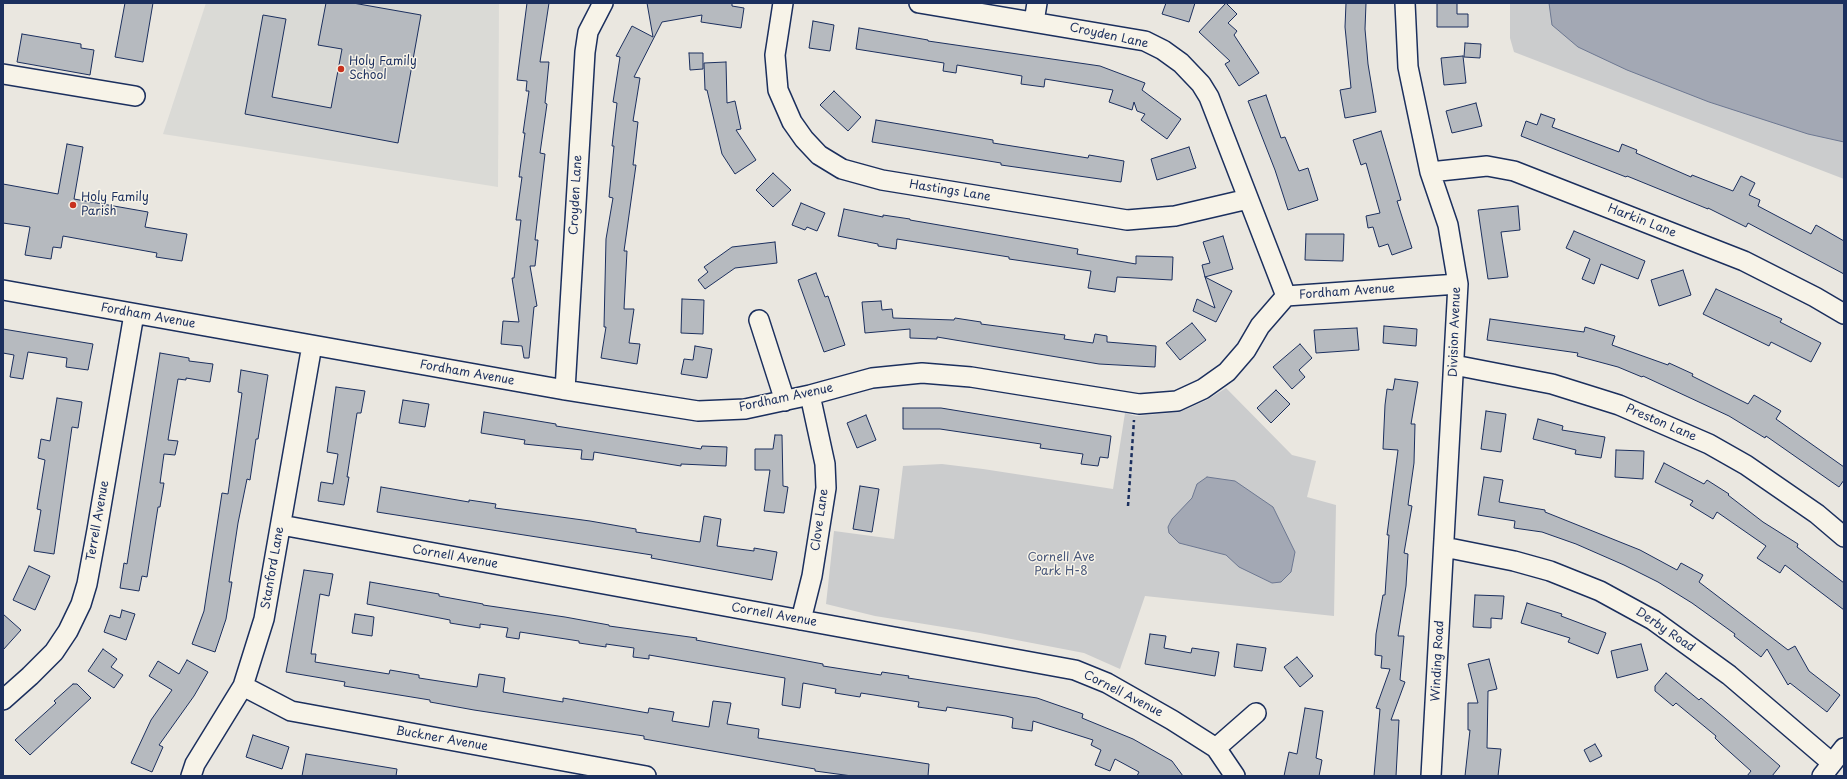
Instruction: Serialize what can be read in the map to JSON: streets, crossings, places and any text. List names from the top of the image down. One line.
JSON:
{"streets":{"street":["Croyden Lane","Hastings Lane","Harkin Lane","Fordham Avenue","Division Avenue","Preston Lane","Clove Lane","Terrell Avenue","Cornell Avenue","Stanford Lane","Derby Road","Winding Road","Buckner Avenue"]},"crossings":[["Croyden Lane","Hastings Lane"],["Croyden Lane","Fordham Avenue"],["Harkin Lane","Division Avenue"],["Fordham Avenue","Division Avenue"],["Fordham Avenue","Clove Lane"],["Fordham Avenue","Terrell Avenue"],["Fordham Avenue","Stanford Lane"],["Division Avenue","Preston Lane"],["Division Avenue","Derby Road"],["Division Avenue","Winding Road"],["Clove Lane","Cornell Avenue"],["Cornell Avenue","Stanford Lane"],["Stanford Lane","Buckner Avenue"],["Derby Road","Winding Road"]],"parks":["Cornell Ave Park H-8"],"places":["Holy Family School","Holy Family Parish"]}
